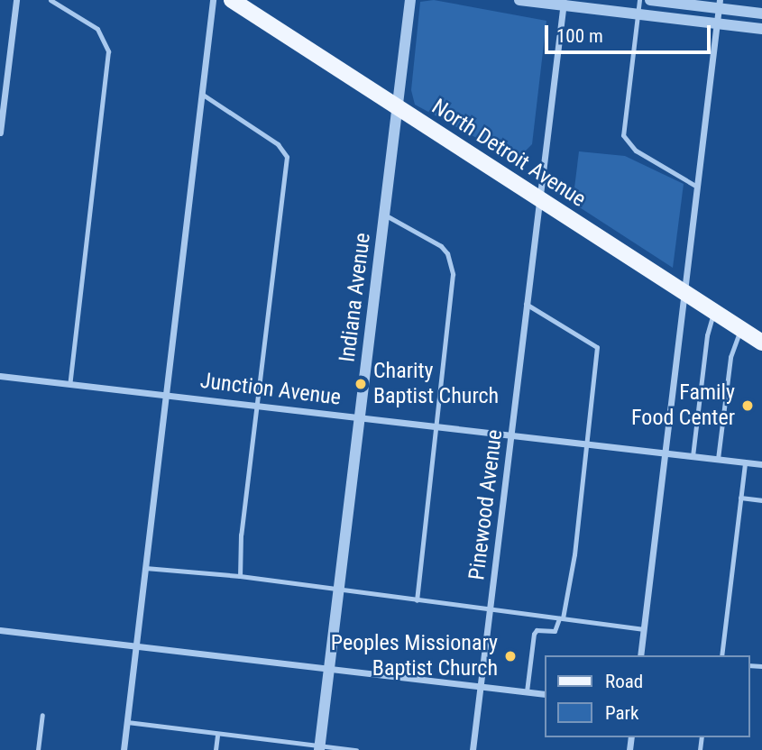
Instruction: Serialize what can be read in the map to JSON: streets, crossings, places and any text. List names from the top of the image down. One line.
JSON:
{"streets":{"main road":["North Detroit Avenue"],"street":["Indiana Avenue","Junction Avenue","Pinewood Avenue"]},"crossings":[["North Detroit Avenue","Indiana Avenue"],["North Detroit Avenue","Pinewood Avenue"],["Indiana Avenue","Junction Avenue"],["Junction Avenue","Pinewood Avenue"]],"places":["Charity Baptist Church","Family Food Center","Peoples Missionary Baptist Church"],"legend":["Road","Park"],"scale_bar":"100 m"}
